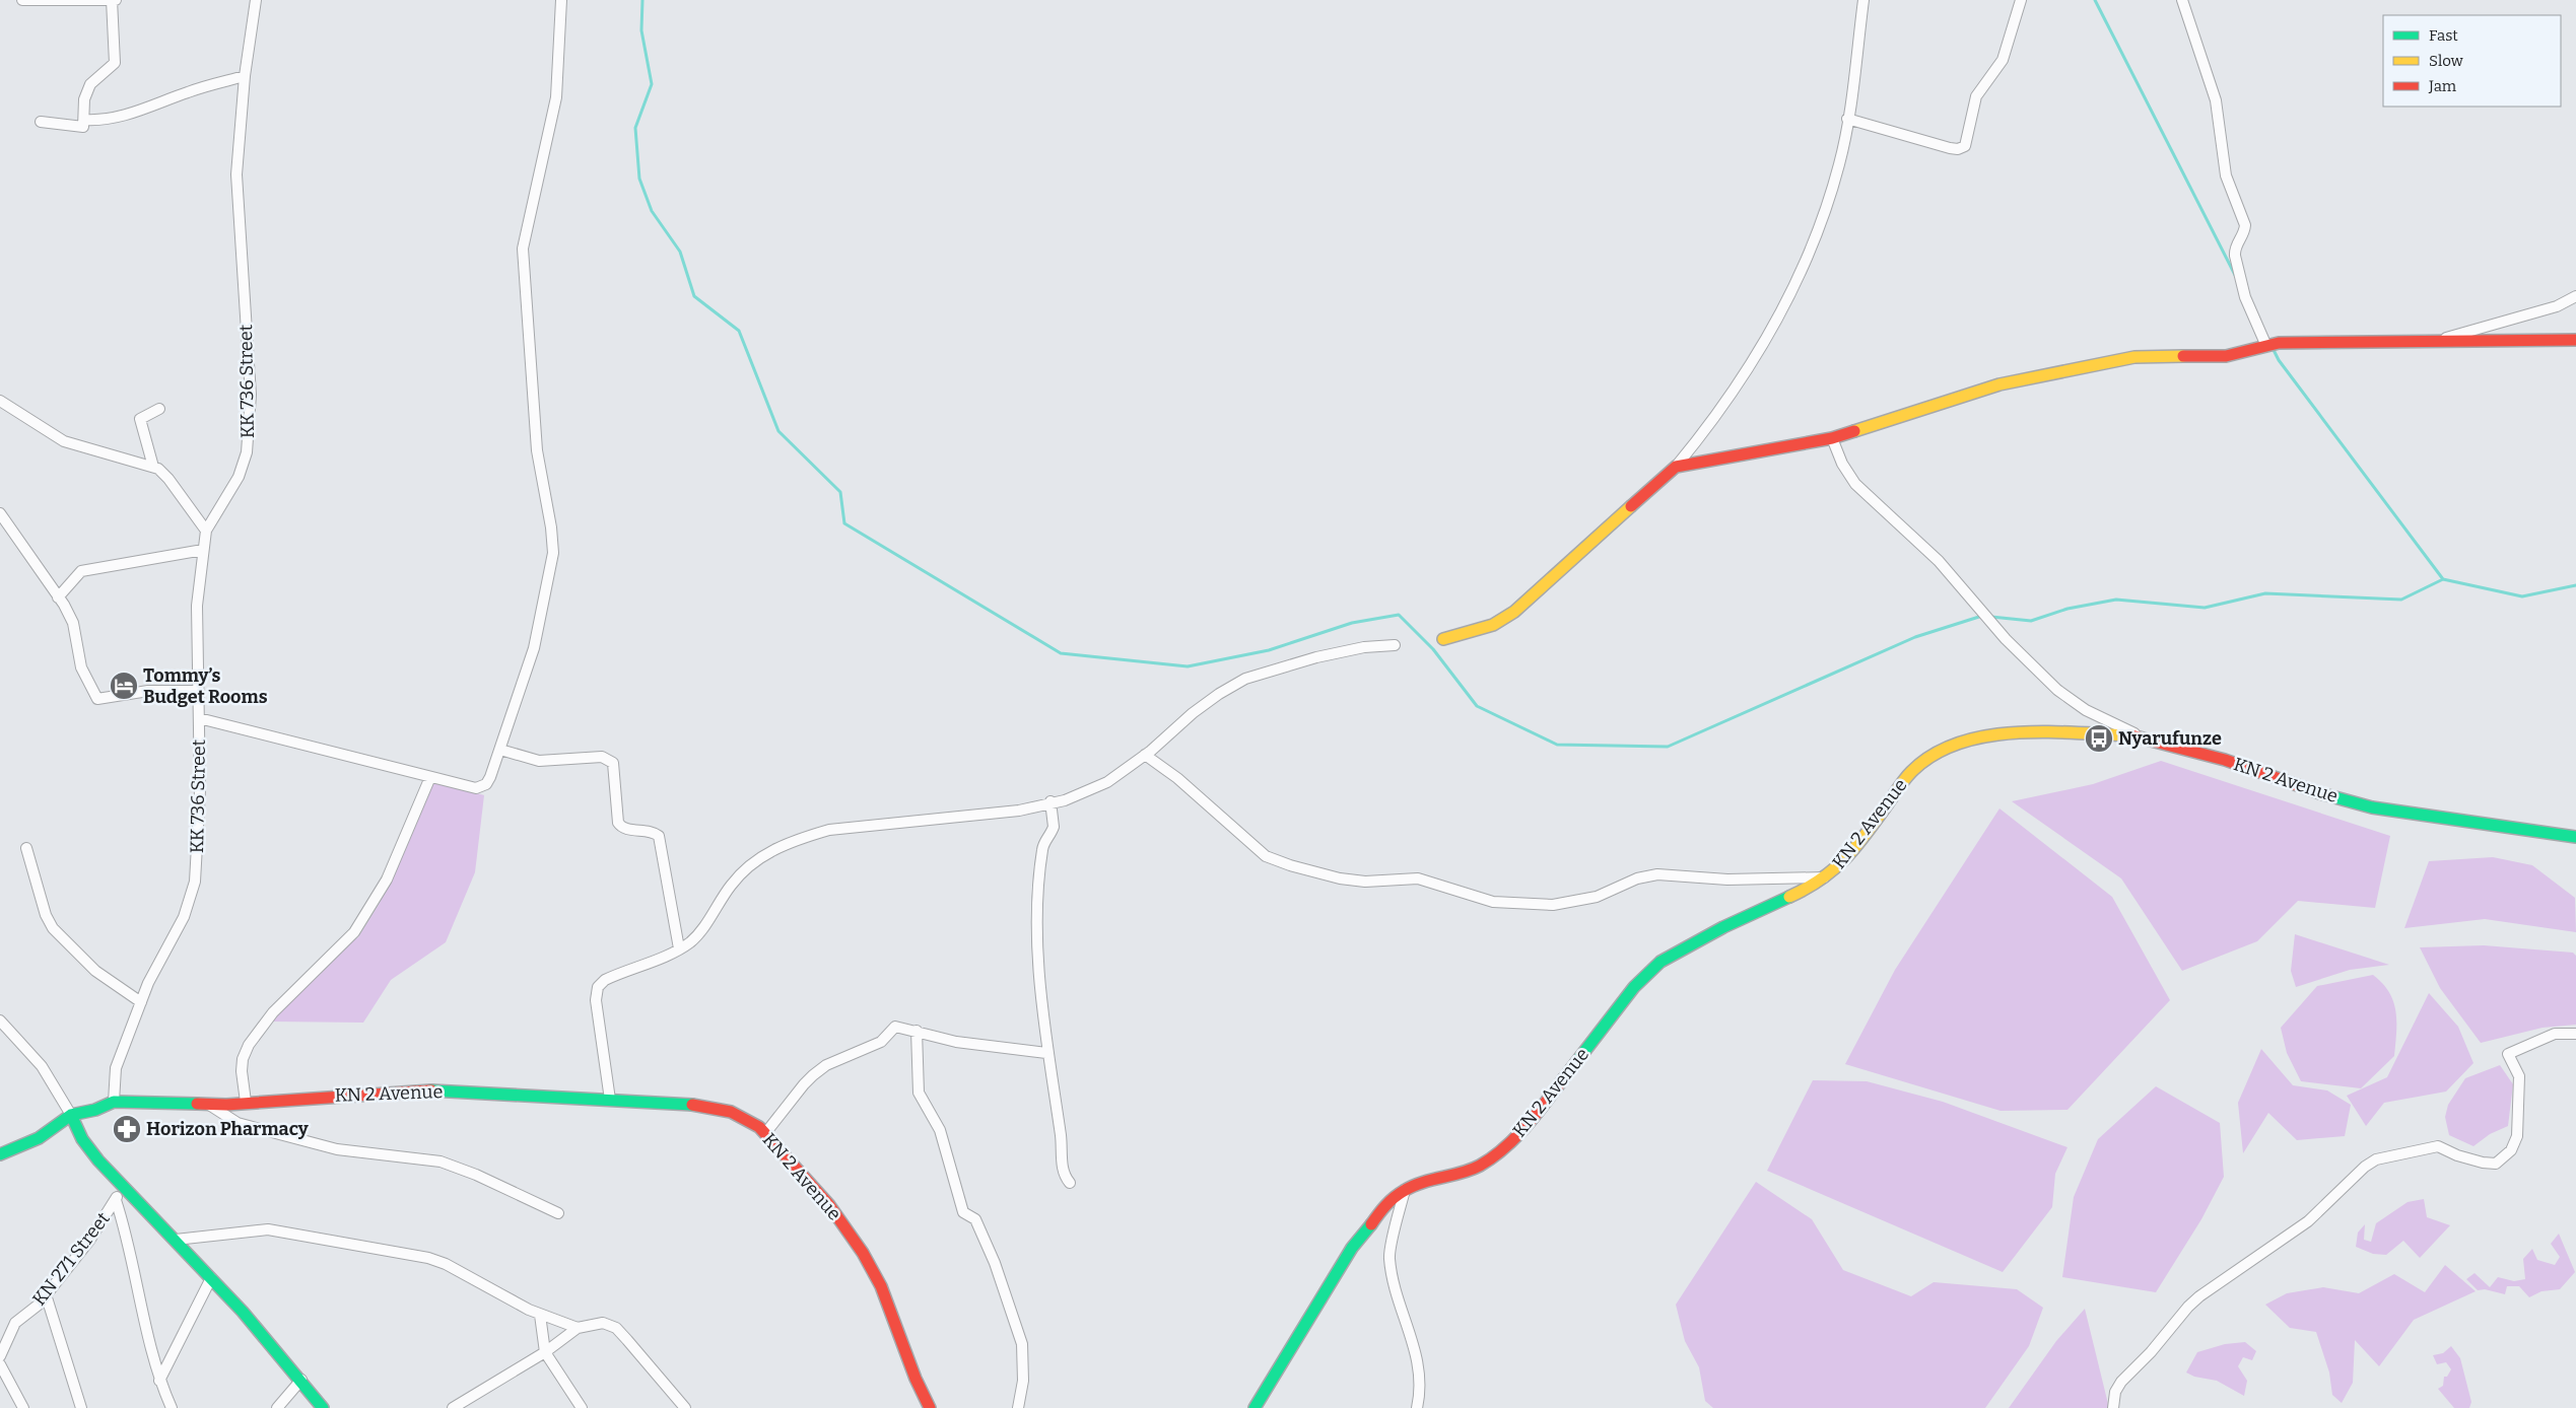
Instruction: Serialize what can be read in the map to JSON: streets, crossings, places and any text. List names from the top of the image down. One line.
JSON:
{"streets":{"main road":["KN 2 Avenue"],"street":["KK 736 Street","KN 271 Street"]},"crossings":[["KK 736 Street","KN 2 Avenue"]],"places":{"hotel":["Tommy’s Budget Rooms"],"bus stop":["Nyarufunze"],"pharmacy":["Horizon Pharmacy"]},"legend":["Fast","Slow","Jam"]}
